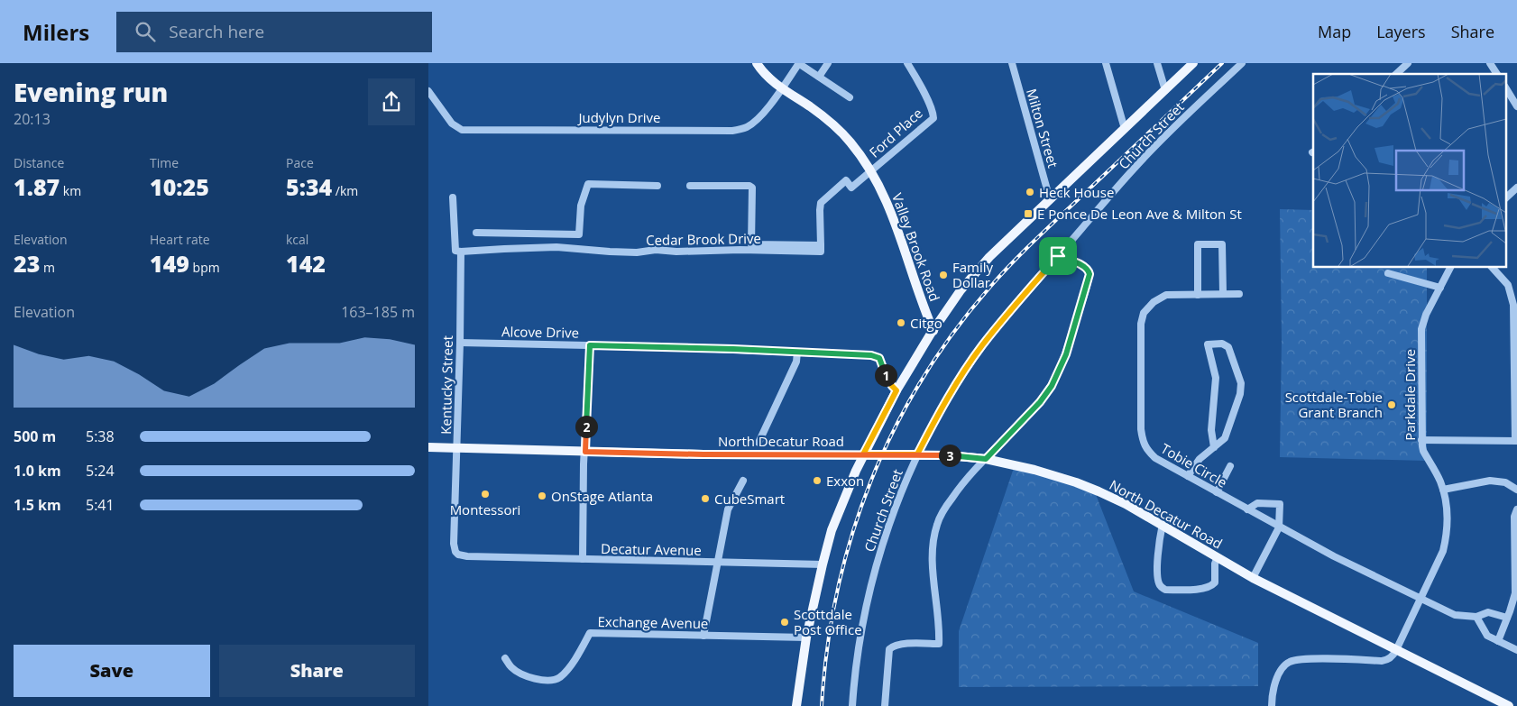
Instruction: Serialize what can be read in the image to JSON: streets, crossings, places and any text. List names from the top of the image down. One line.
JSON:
{"streets":{"main road":["Valley Brook Road","North Decatur Road"],"street":["Judylyn Drive","Milton Street","Ford Place","Church Street","Cedar Brook Drive","Alcove Drive","Kentucky Street","Parkdale Drive","Tobie Circle","Decatur Avenue","Exchange Avenue"]},"crossings":[["Judylyn Drive","Valley Brook Road"],["Ford Place","Cedar Brook Drive"],["Ford Place","Valley Brook Road"],["Church Street","North Decatur Road"],["Cedar Brook Drive","Valley Brook Road"],["Cedar Brook Drive","Kentucky Street"],["Alcove Drive","Kentucky Street"],["Kentucky Street","North Decatur Road"],["Kentucky Street","Decatur Avenue"],["Parkdale Drive","North Decatur Road"],["Parkdale Drive","Tobie Circle"]],"places":{"other":["Heck House","Family Dollar","Citgo","Scottdale-Tobie Grant Branch","Exxon","Montessori","OnStage Atlanta","CubeSmart","Scottdale Post Office"],"transit":["E Ponce De Leon Ave & Milton St"]},"page":{"header":"Milers","search":"Search here","nav":["Map","Layers","Share"],"heading":["Evening run","20:13"],"stats":[["Distance","1.87 km"],["Time","10:25"],["Pace","5:34 /km"],["Elevation","23 m"],["Heart rate","149 bpm"],["kcal","142"]],"chart":["Elevation","163–185 m"],"pins":["1","2","3"],"list":[{"name":"500 m","note":"5:38"},{"name":"1.0 km","note":"5:24"},{"name":"1.5 km","note":"5:41"}],"buttons":["Save","Share"]}}
